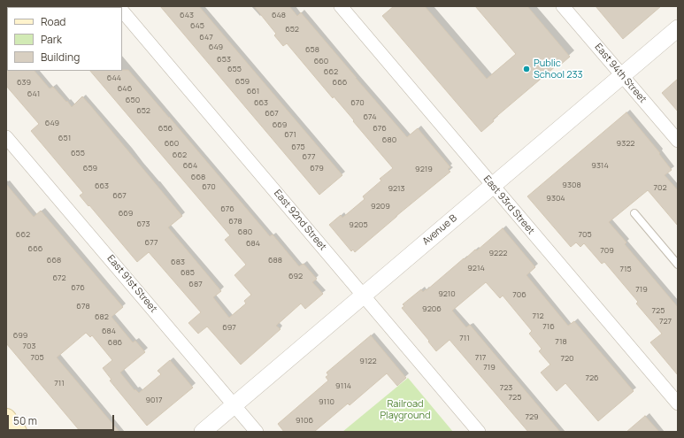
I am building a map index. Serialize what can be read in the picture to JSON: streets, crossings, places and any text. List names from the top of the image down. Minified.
{"streets":{"street":["East 94th Street","East 93rd Street","East 92nd Street","Avenue B","East 91st Street"]},"crossings":[["East 94th Street","Avenue B"],["East 93rd Street","Avenue B"],["East 92nd Street","Avenue B"],["Avenue B","East 91st Street"]],"parks":["Railroad Playground"],"places":["Public School 233"],"house_numbers":["643","648","645","652","647","649","658","653","660","655","662","644","659","639","666","646","661","641","650","663","670","652","667","674","649","669","656","676","671","651","680","660","9322","675","655","662","677","664","9314","659","679","9219","668","9308","663","670","702","9213","667","9304","9209","676","669","678","673","9205","680","662","705","677","684","666","709","9222","668","688","683","9214","715","685","692","672","687","676","719","9210","706","678","9206","725","712","682","727","716","697","684","699","711","718","686","703","705","717","720","9122","719","726","711","9114","723","725","9017","9110","729","9106"],"legend":["Road","Park","Building"],"scale_bar":"50 m"}
